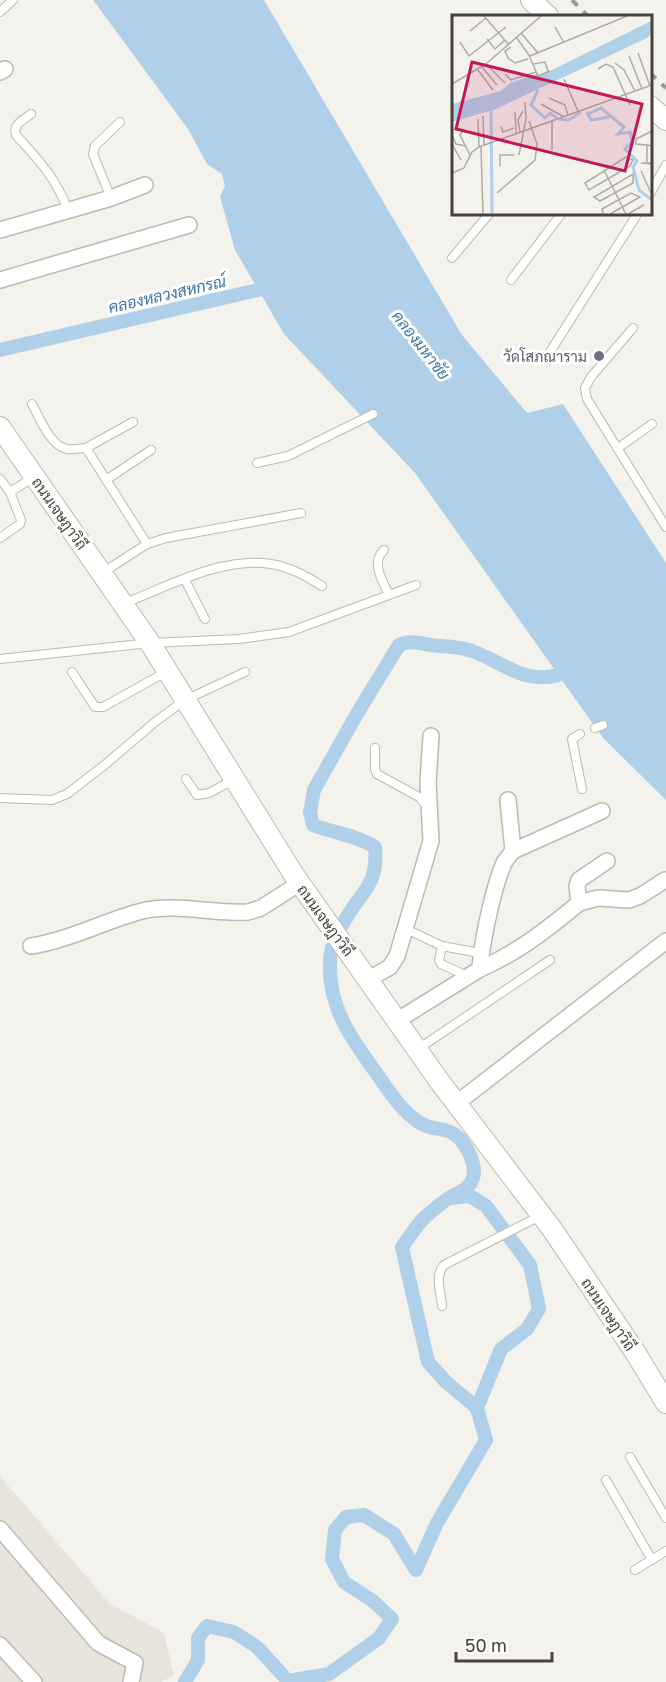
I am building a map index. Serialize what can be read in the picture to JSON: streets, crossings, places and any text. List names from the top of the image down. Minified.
{"streets":{"street":["ถนนเจษฎาวิถี"]},"water":["คลองหลวงสหกรณ์","คลองมหาชัย"],"places":["วัดโสภณาราม"],"scale_bar":"50 m"}
